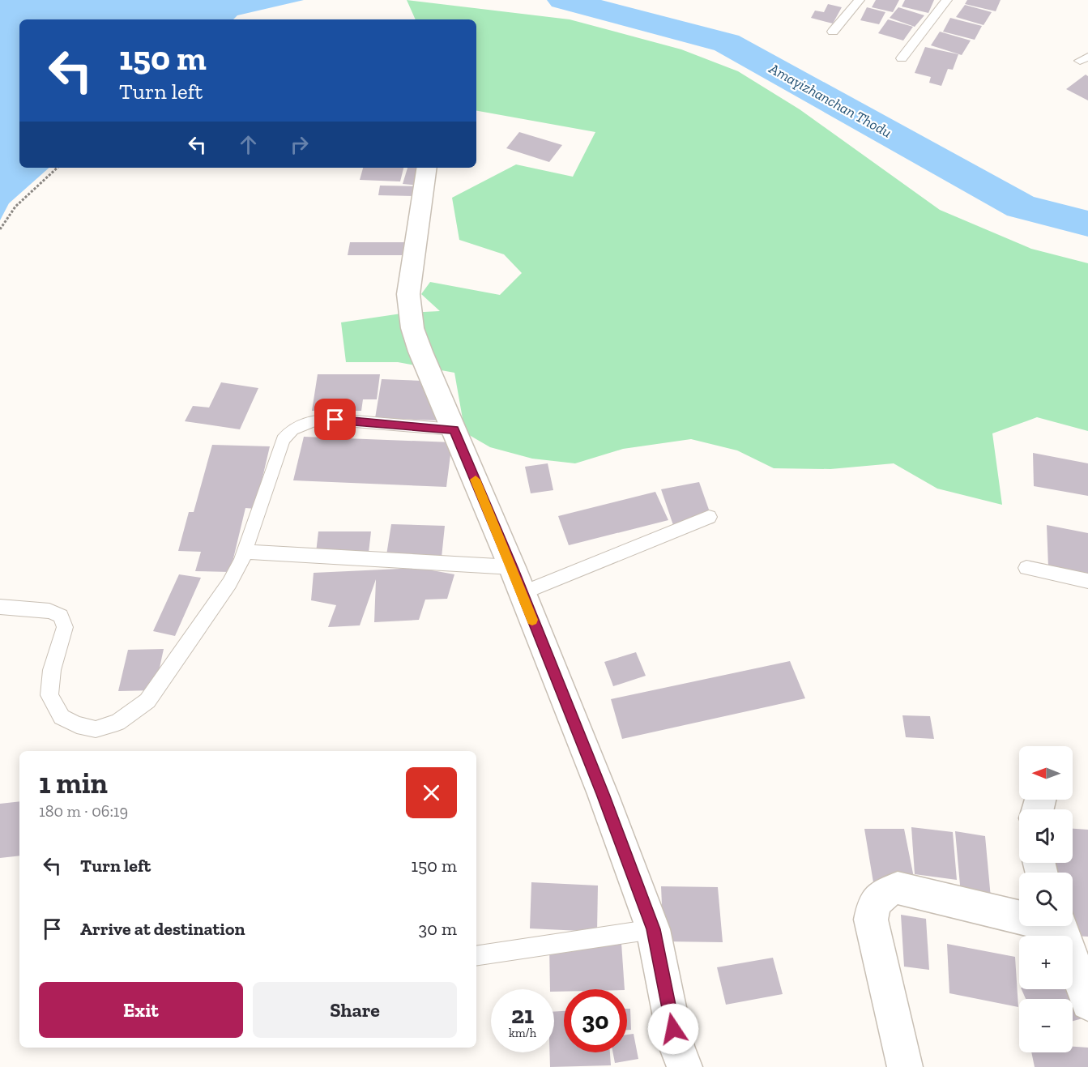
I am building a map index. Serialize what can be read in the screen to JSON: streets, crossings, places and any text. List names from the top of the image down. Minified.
{"water":["Amayizhanchan Thodu"],"north":"left","page":{"turn":["150 m","Turn left"],"map_buttons":["+","−"],"heading":["1 min","180 m · 06:19"],"list":[{"name":"Turn left","value":"150 m"},{"name":"Arrive at destination","value":"30 m"}],"buttons":["Exit","Share"],"speed":"21 km/h","limit":"30"}}
